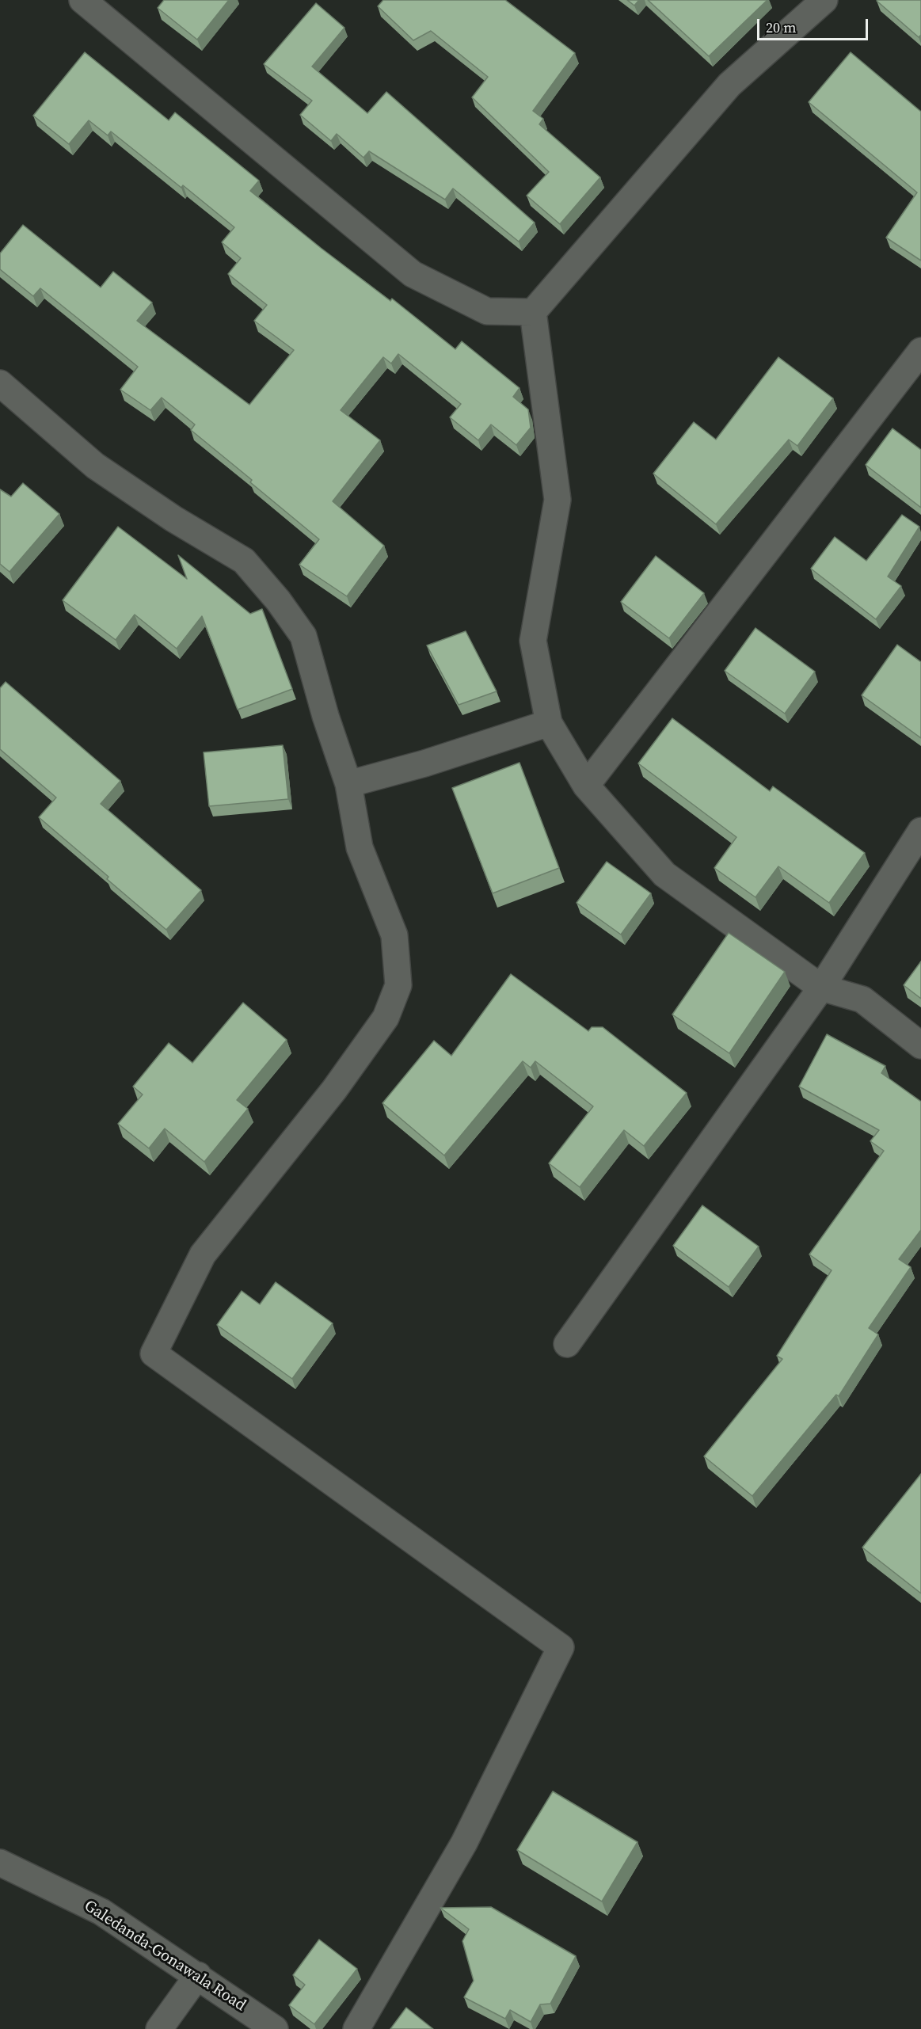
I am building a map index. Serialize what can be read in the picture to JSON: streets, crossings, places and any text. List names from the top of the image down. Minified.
{"streets":{"street":["Galedanda-Gonawala Road"]},"scale_bar":"20 m"}
